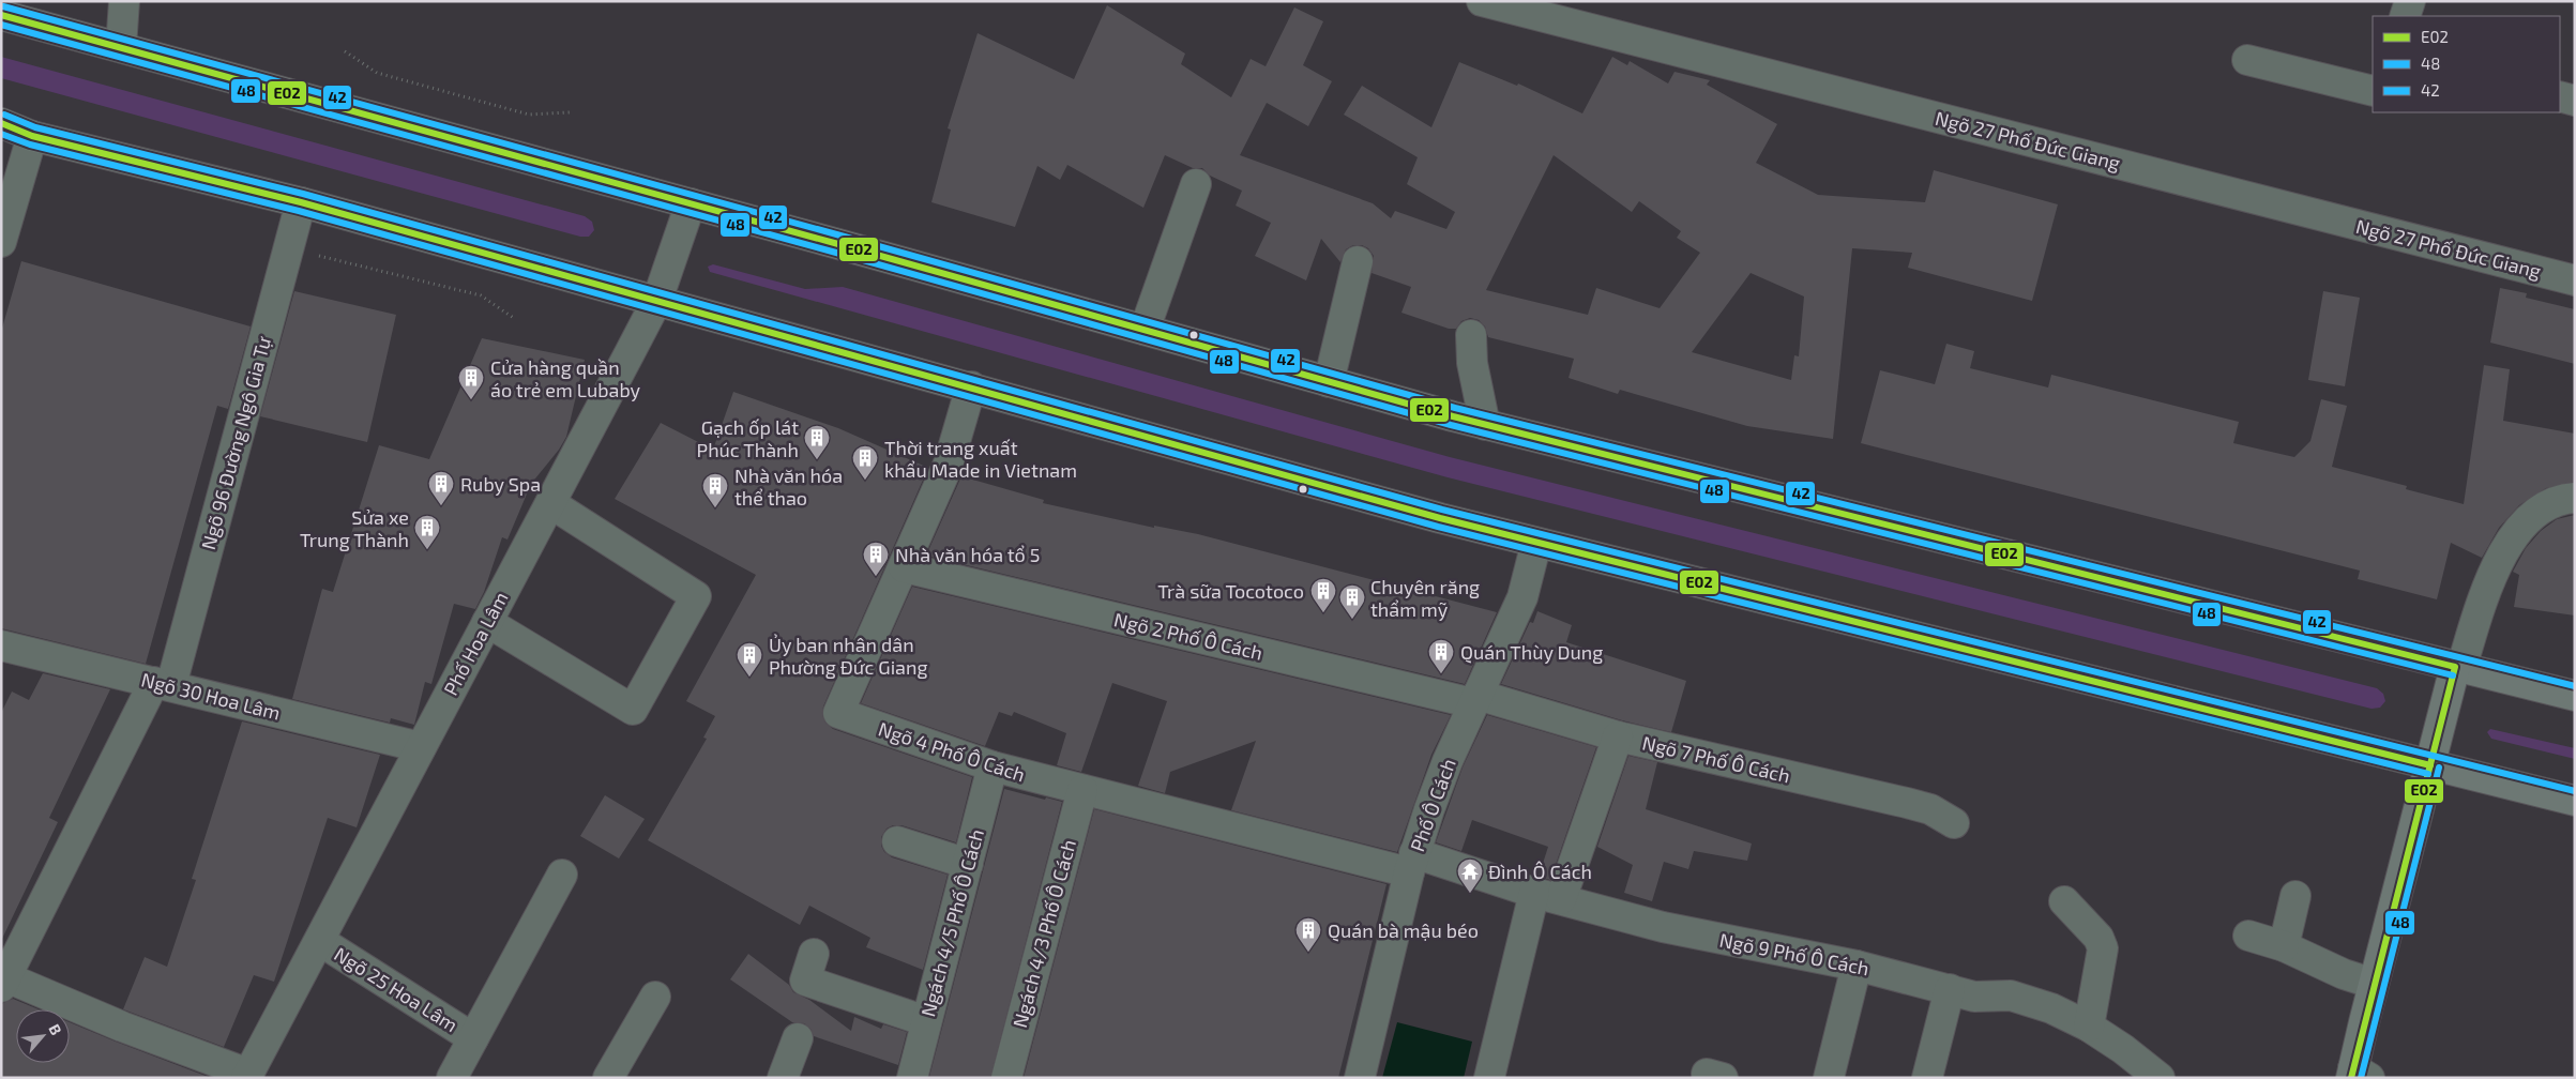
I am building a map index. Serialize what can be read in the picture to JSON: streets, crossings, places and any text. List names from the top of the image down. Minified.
{"streets":{"street":["Ngõ 27 Phố Đức Giang","Ngõ 96 Đường Ngô Gia Tự","Ngõ 2 Phố Ô Cách","Phố Hoa Lâm","Ngõ 30 Hoa Lâm","Ngõ 4 Phố Ô Cách","Ngõ 7 Phố Ô Cách","Phố Ô Cách","Ngách 4/5 Phố Ô Cách","Ngách 4/3 Phố Ô Cách","Ngõ 9 Phố Ô Cách","Ngõ 25 Hoa Lâm"]},"crossings":[["Ngõ 96 Đường Ngô Gia Tự","Ngõ 30 Hoa Lâm"],["Ngõ 2 Phố Ô Cách","Ngõ 4 Phố Ô Cách"],["Ngõ 2 Phố Ô Cách","Ngõ 7 Phố Ô Cách"],["Ngõ 2 Phố Ô Cách","Phố Ô Cách"],["Phố Hoa Lâm","Ngõ 30 Hoa Lâm"],["Phố Hoa Lâm","Ngõ 25 Hoa Lâm"],["Ngõ 4 Phố Ô Cách","Phố Ô Cách"],["Ngõ 4 Phố Ô Cách","Ngách 4/5 Phố Ô Cách"],["Ngõ 4 Phố Ô Cách","Ngách 4/3 Phố Ô Cách"],["Ngõ 4 Phố Ô Cách","Ngõ 9 Phố Ô Cách"],["Ngõ 7 Phố Ô Cách","Phố Ô Cách"],["Phố Ô Cách","Ngõ 9 Phố Ô Cách"]],"places":{"building":["Cửa hàng quần áo trẻ em Lubaby","Gạch ốp lát Phúc Thành","Thời trang xuất khẩu Made in Vietnam","Ruby Spa","Nhà văn hóa thể thao","Sửa xe Trung Thành","Nhà văn hóa tổ 5","Trà sữa Tocotoco","Chuyên răng thẩm mỹ","Quán Thùy Dung","Ủy ban nhân dân Phường Đức Giang","Quán bà mậu béo"],"temple":["Đình Ô Cách"]},"lines":["transit line 42","transit line E02","transit line 48"],"legend":["E02","48","42"],"north":"top right"}
